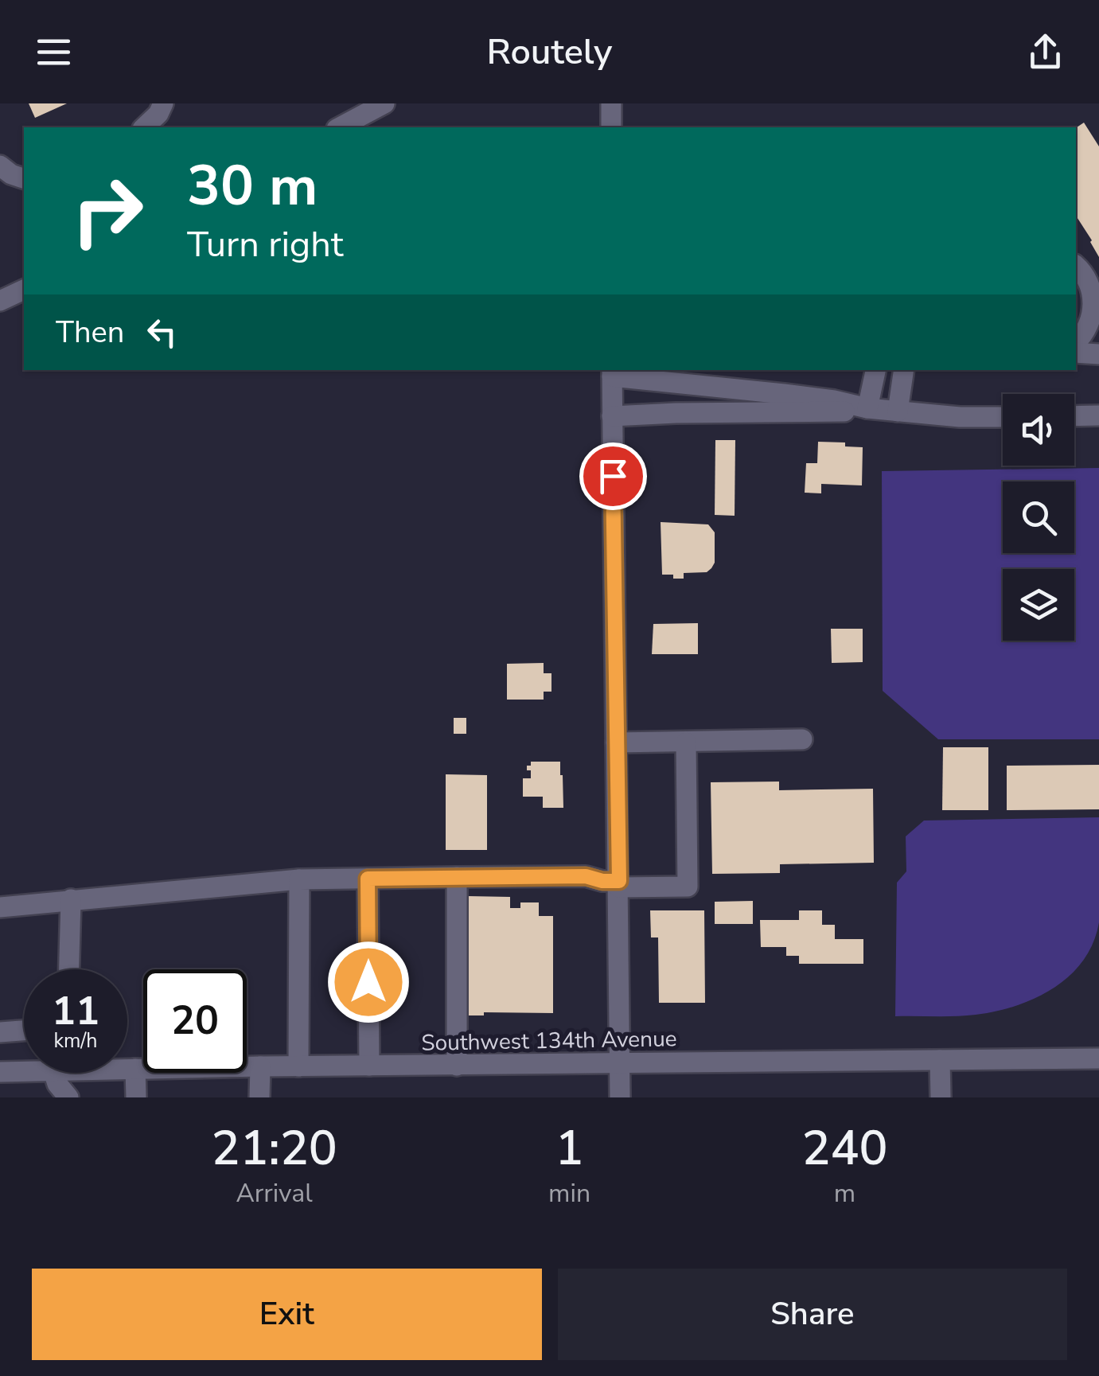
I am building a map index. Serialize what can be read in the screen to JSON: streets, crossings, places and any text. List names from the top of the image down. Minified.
{"streets":{"street":["Southwest 134th Avenue"]},"page":{"header":"Routely","turn":["30 m","Turn right"],"then":"Then","speed":"11 km/h","limit":"20","eta":["21:20","Arrival","1","min","240","m"],"buttons":["Exit","Share"]}}
